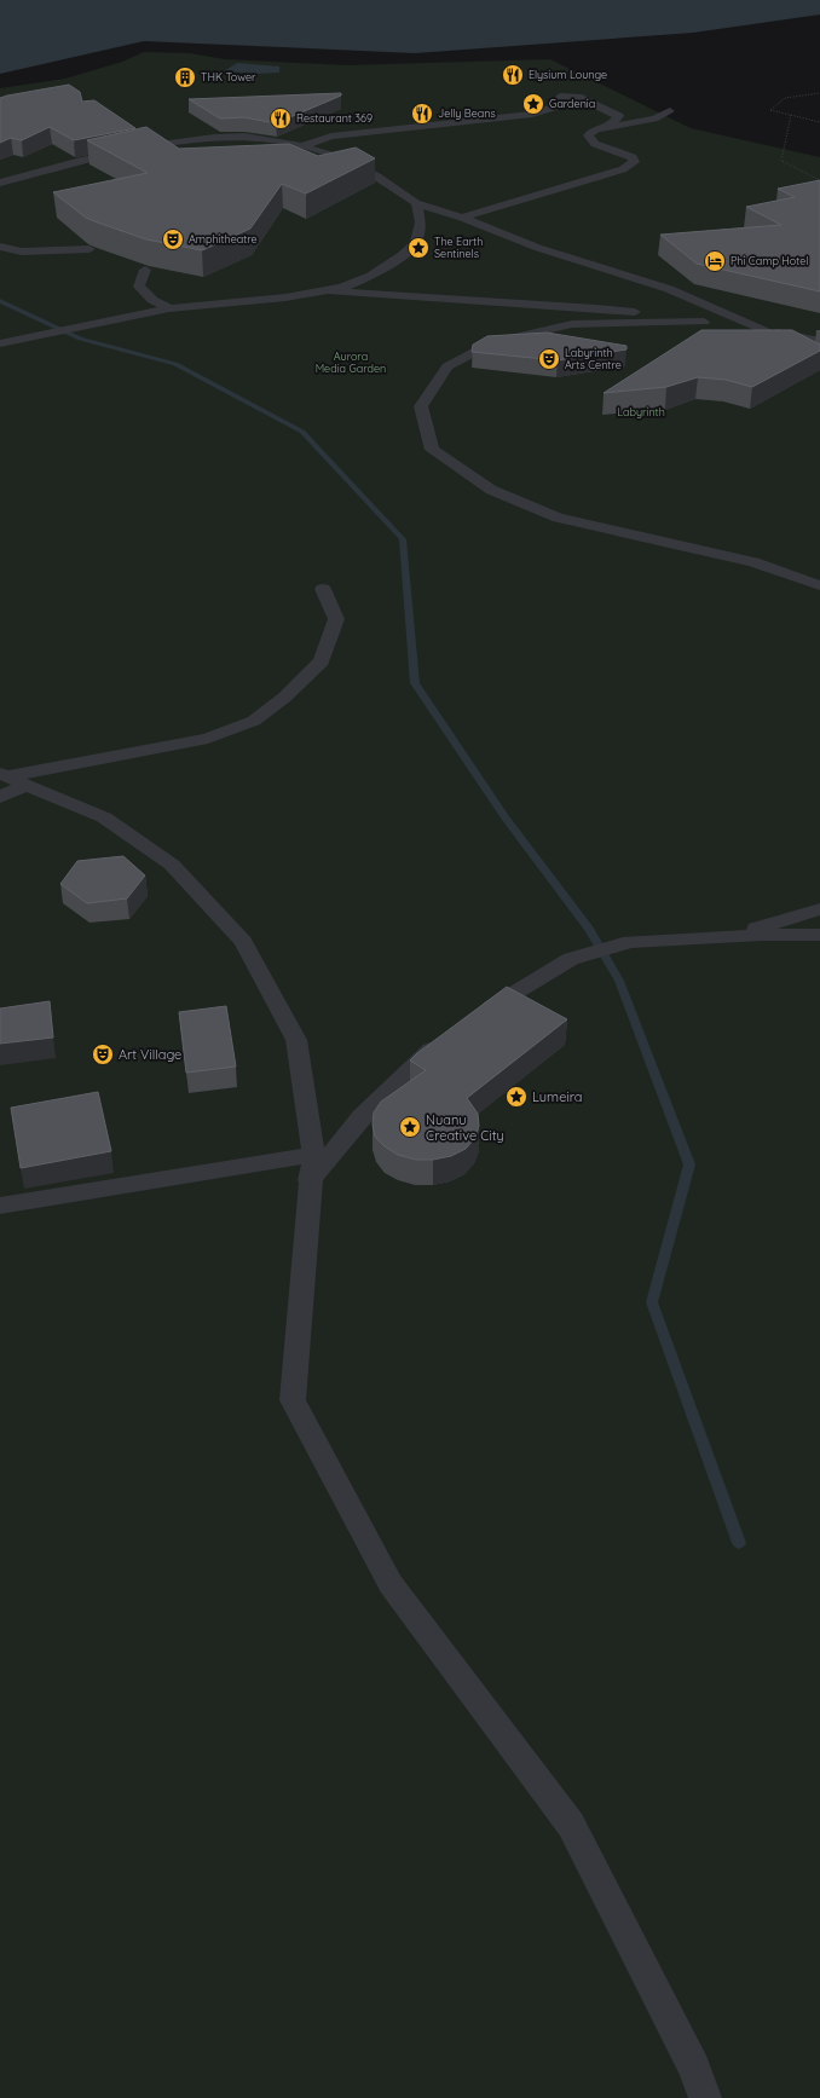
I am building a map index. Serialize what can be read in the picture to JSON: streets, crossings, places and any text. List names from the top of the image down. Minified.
{"parks":["Aurora Media Garden","Labyrinth"],"places":{"restaurant":["Elysium Lounge","Jelly Beans","Restaurant 369"],"building":["THK Tower"],"place":["Gardenia","The Earth Sentinels","Lumeira","Nuanu Creative City"],"theatre":["Amphitheatre","Labyrinth Arts Centre","Art Village"],"hotel":["Phi Camp Hotel"]}}
